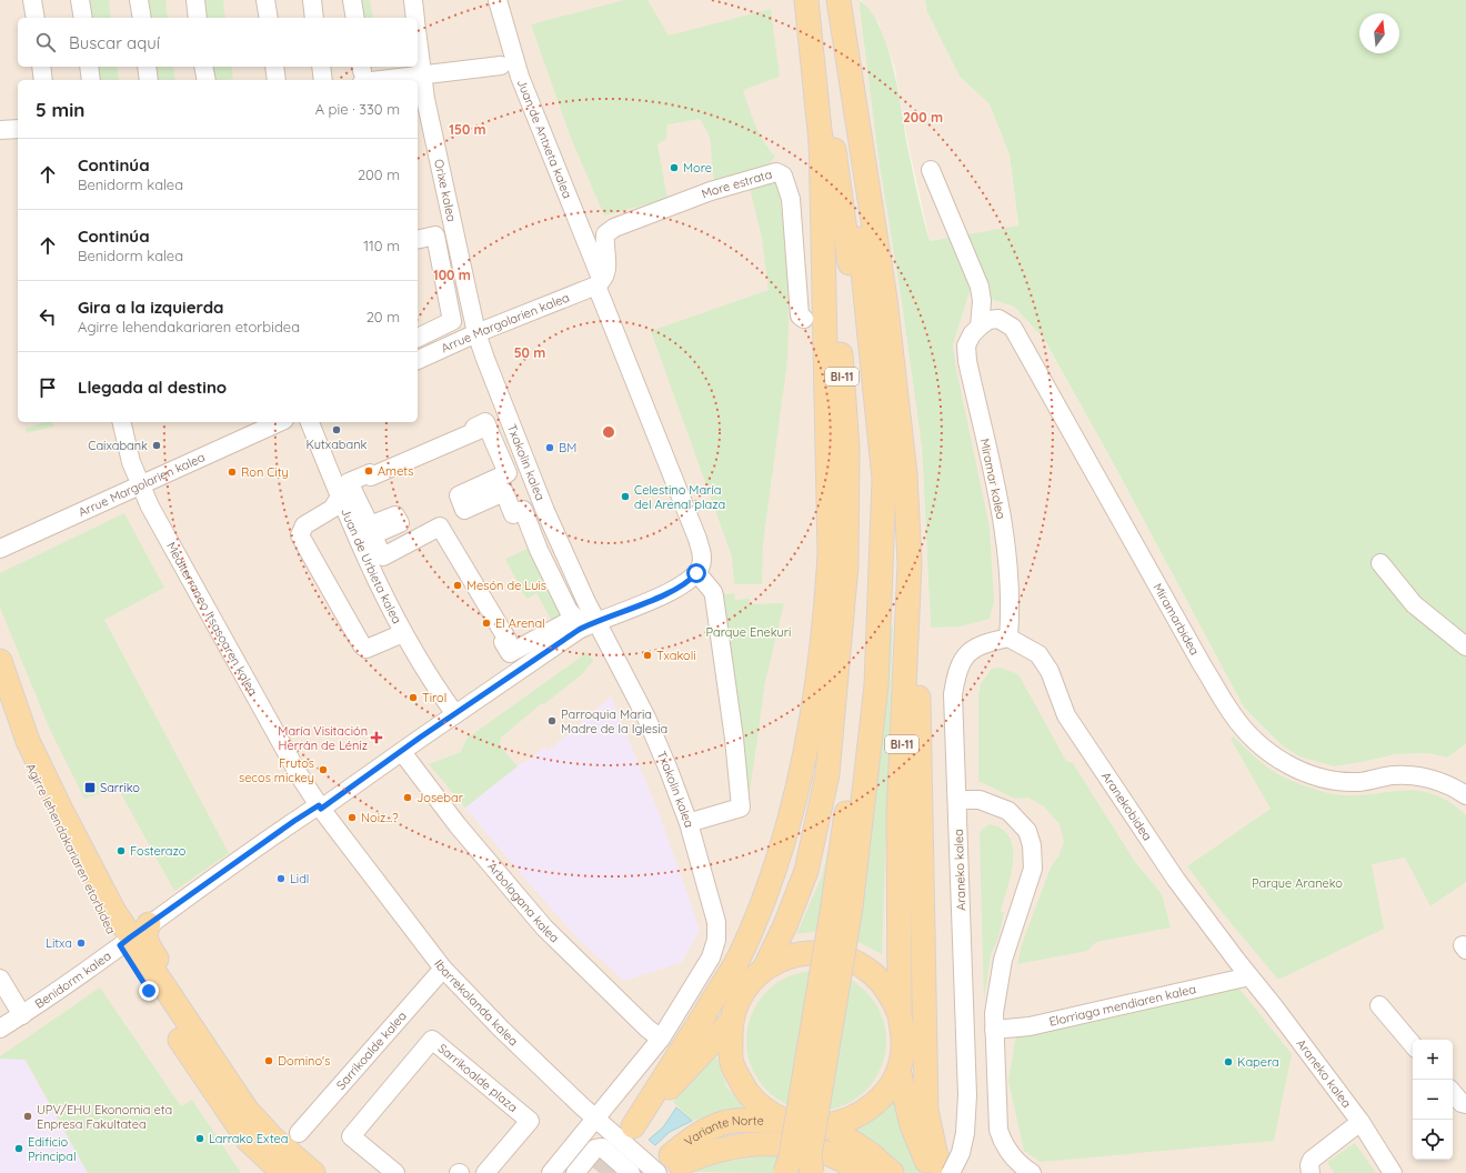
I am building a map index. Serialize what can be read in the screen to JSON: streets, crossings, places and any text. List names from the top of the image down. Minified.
{"streets":{"main road":["BI-11","Agirre lehendakariaren etorbidea","Variante Norte"],"street":["Juan de Antxeta kalea","More estrata","Orixe kalea","Arrue Margolarien kalea","Txakolin kalea","Miramar kalea","Juan de Urbieta kalea","Mediterraneo Itsasoaren kalea","Miramarbidea","Aranekobidea","Araneko kalea","Arbolagana kalea","Benidorm kalea","Ibarrekolanda kalea","Elorriaga mendiaren kalea","Sarrikoalde kalea","Sarrikoalde plaza"]},"crossings":[["Juan de Antxeta kalea","More estrata"],["Juan de Antxeta kalea","Arrue Margolarien kalea"],["Juan de Antxeta kalea","Benidorm kalea"],["More estrata","Arrue Margolarien kalea"],["Orixe kalea","Arrue Margolarien kalea"],["Orixe kalea","Txakolin kalea"],["Arrue Margolarien kalea","Txakolin kalea"],["Arrue Margolarien kalea","Mediterraneo Itsasoaren kalea"],["Txakolin kalea","Arbolagana kalea"],["Txakolin kalea","Benidorm kalea"],["Txakolin kalea","Ibarrekolanda kalea"],["Miramar kalea","Aranekobidea"],["Miramar kalea","Araneko kalea"],["Juan de Urbieta kalea","Benidorm kalea"],["Mediterraneo Itsasoaren kalea","Benidorm kalea"],["Mediterraneo Itsasoaren kalea","Ibarrekolanda kalea"],["Aranekobidea","Araneko kalea"],["Aranekobidea","Elorriaga mendiaren kalea"],["Agirre lehendakariaren etorbidea","Benidorm kalea"],["Araneko kalea","Elorriaga mendiaren kalea"],["Arbolagana kalea","Benidorm kalea"],["Benidorm kalea","Ibarrekolanda kalea"],["Ibarrekolanda kalea","Sarrikoalde kalea"],["Ibarrekolanda kalea","Variante Norte"]],"parks":["Parque Enekuri","Parque Araneko"],"places":{"other":["More","Kutxabank","Caixabank","BM","Amets","Ron City","Celestino María del Arenal plaza","Mesón de Luis","El Arenal","Txakoli","Tirol","Parroquia Maria Madre de la Iglesia","Frutos secos mickey","Josebar","Noiz...?","Fosterazo","Lidl","Litxa","Domino's","Kapera","UPV/EHU Ekonomia eta Enpresa Fakultatea","Larrako Extea","Edificio Principal"],"health":["María Visitación Herrán de Léniz"],"transit":["Sarriko"]},"north":"top","page":{"search":"Buscar aquí","heading":["5 min","A pie · 330 m"],"list":[["Continúa","Benidorm kalea","200 m"],["Continúa","Benidorm kalea","110 m"],["Gira a la izquierda","Agirre lehendakariaren etorbidea","20 m"],"Llegada al destino"],"map_buttons":["+","−"]},"rings":["200 m","150 m","100 m","50 m"]}
